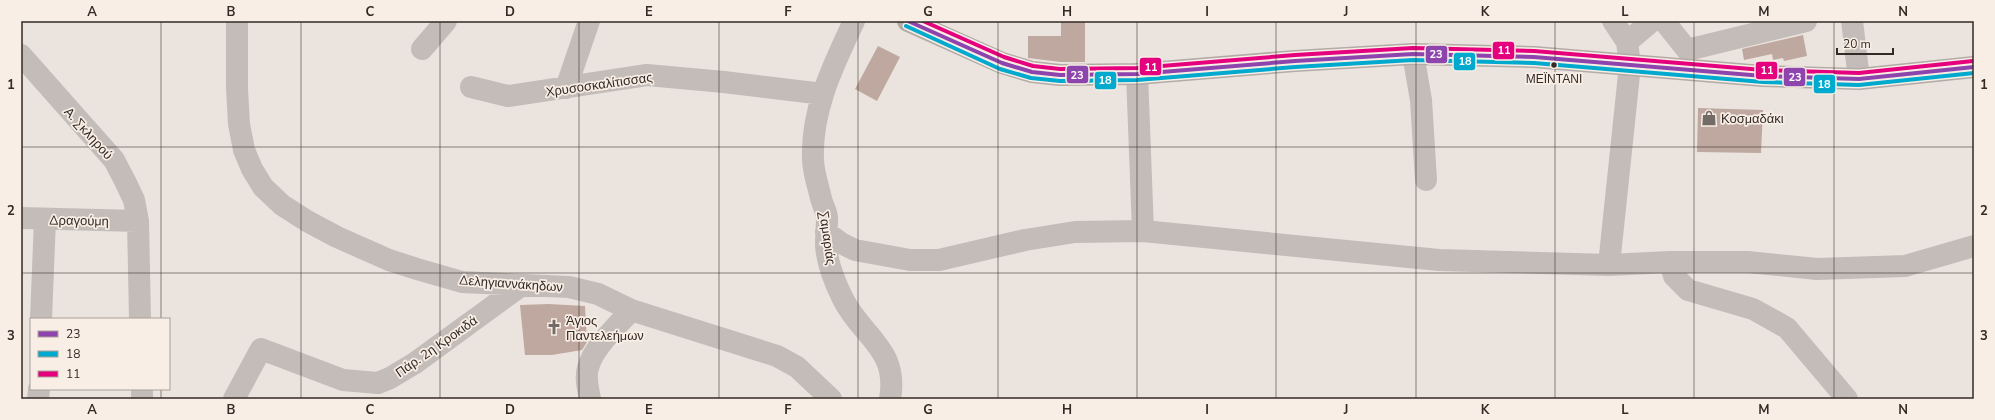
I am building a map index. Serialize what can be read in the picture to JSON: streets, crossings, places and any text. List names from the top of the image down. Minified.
{"streets":{"street":["Χρυσοσκαλίτισσας","Α. Σκληρού","Δραγούμη","Σαμαριάς","Δεληγιαννάκηδων","Πάρ. 2η Κροκιδά"]},"crossings":[["Χρυσοσκαλίτισσας","Σαμαριάς"],["Α. Σκληρού","Δραγούμη"],["Δεληγιαννάκηδων","Πάρ. 2η Κροκιδά"]],"places":{"other":["ΜΕΪΝΤΑΝΙ"],"shop":["Κοσμαδάκι"],"church":["Άγιος Παντελεήμων"]},"lines":["transit line 23","transit line 11","transit line 18"],"legend":["23","18","11"],"scale_bar":"20 m","grid":{"columns":["A","B","C","D","E","F","G","H","I","J","K","L","M","N"],"rows":["1","2","3"]}}
